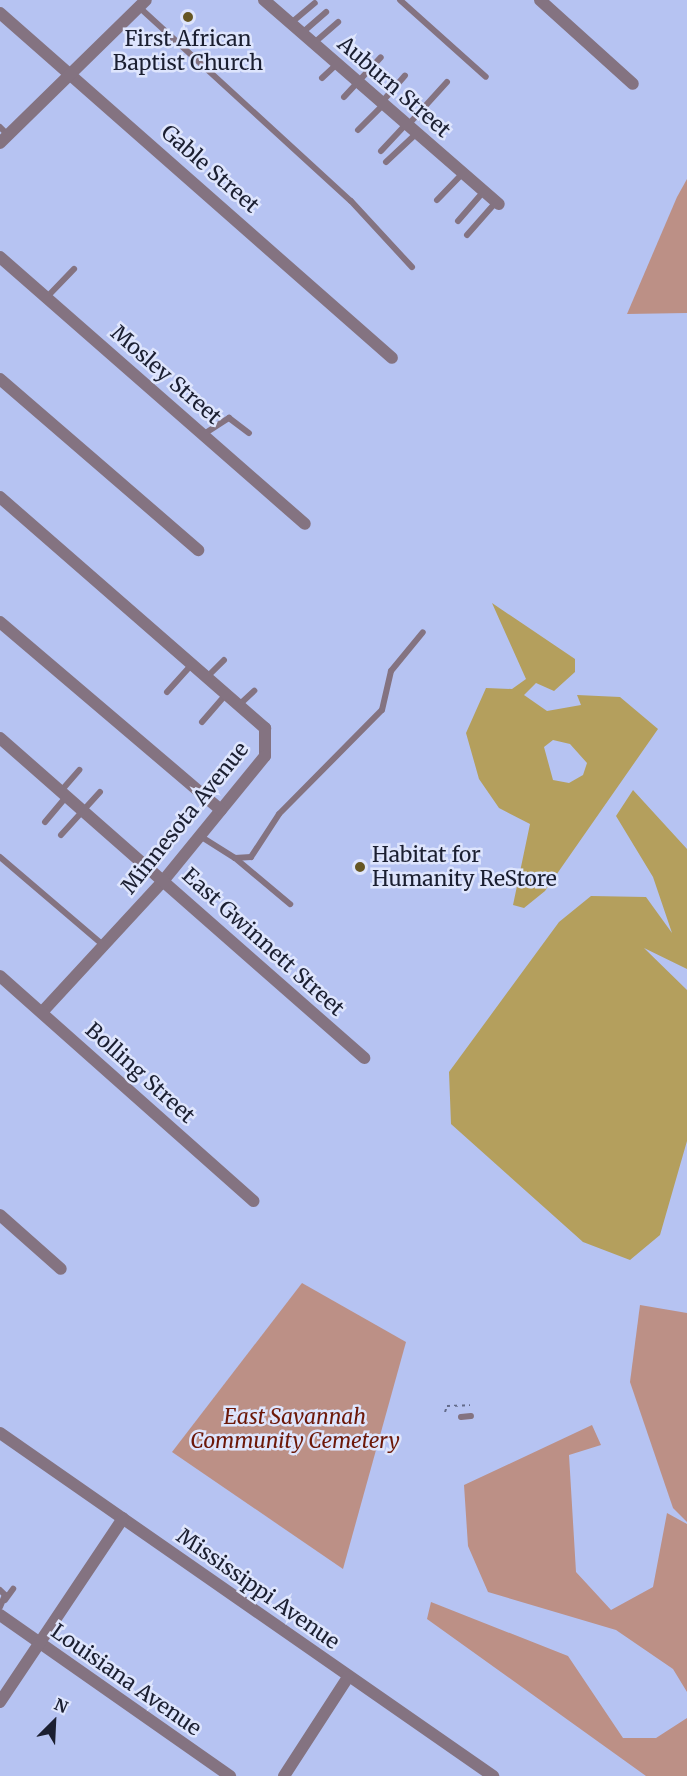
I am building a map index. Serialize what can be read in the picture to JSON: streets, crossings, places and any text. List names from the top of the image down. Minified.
{"streets":{"street":["Auburn Street","Gable Street","Mosley Street","Minnesota Avenue","East Gwinnett Street","Bolling Street","Mississippi Avenue","Louisiana Avenue"]},"crossings":[["Minnesota Avenue","East Gwinnett Street"],["Minnesota Avenue","Bolling Street"]],"parks":["East Savannah Community Cemetery"],"places":["First African Baptist Church","Habitat for Humanity ReStore"],"north":"top right"}
